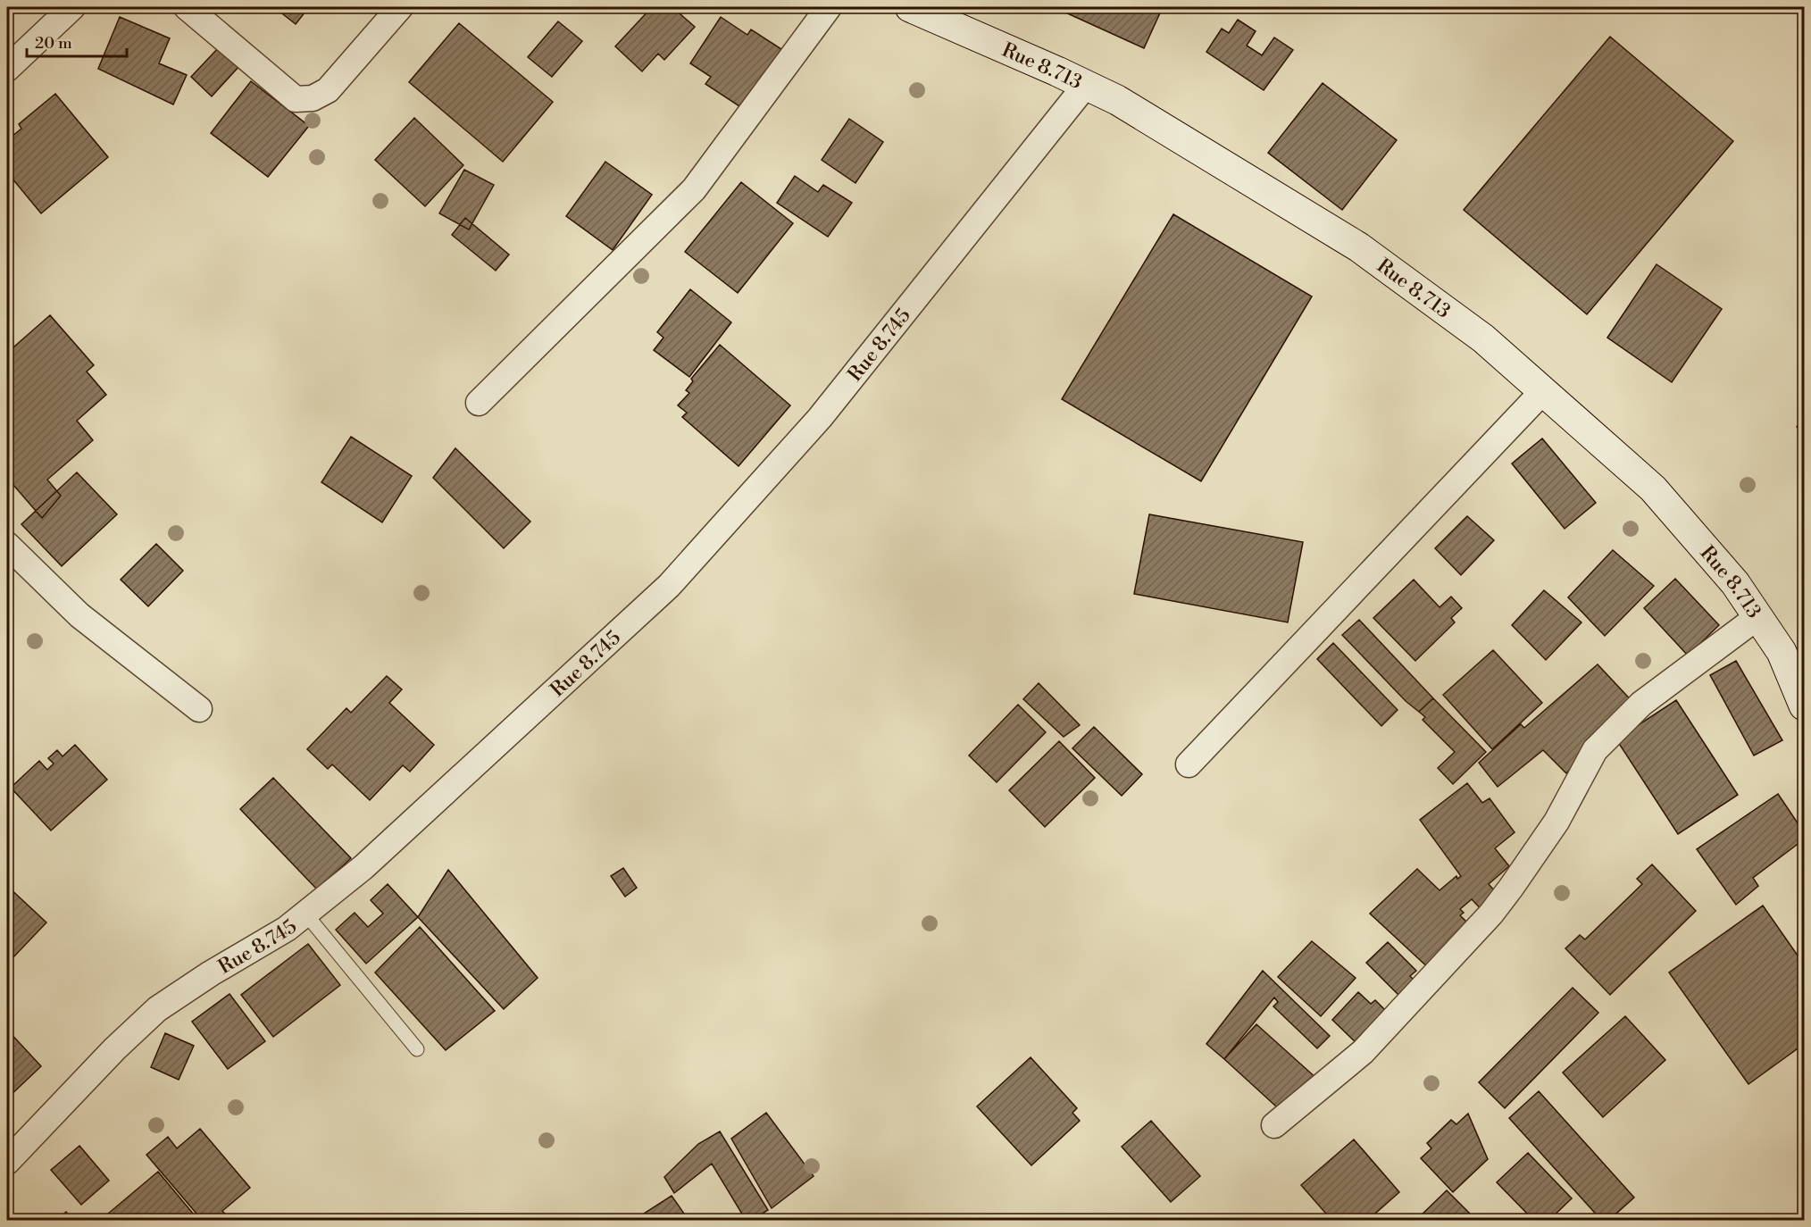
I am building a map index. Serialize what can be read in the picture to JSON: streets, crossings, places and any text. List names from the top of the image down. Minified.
{"streets":{"main road":["Rue 8.713"],"street":["Rue 8.745"]},"crossings":[["Rue 8.713","Rue 8.745"]],"scale_bar":"20 m"}
